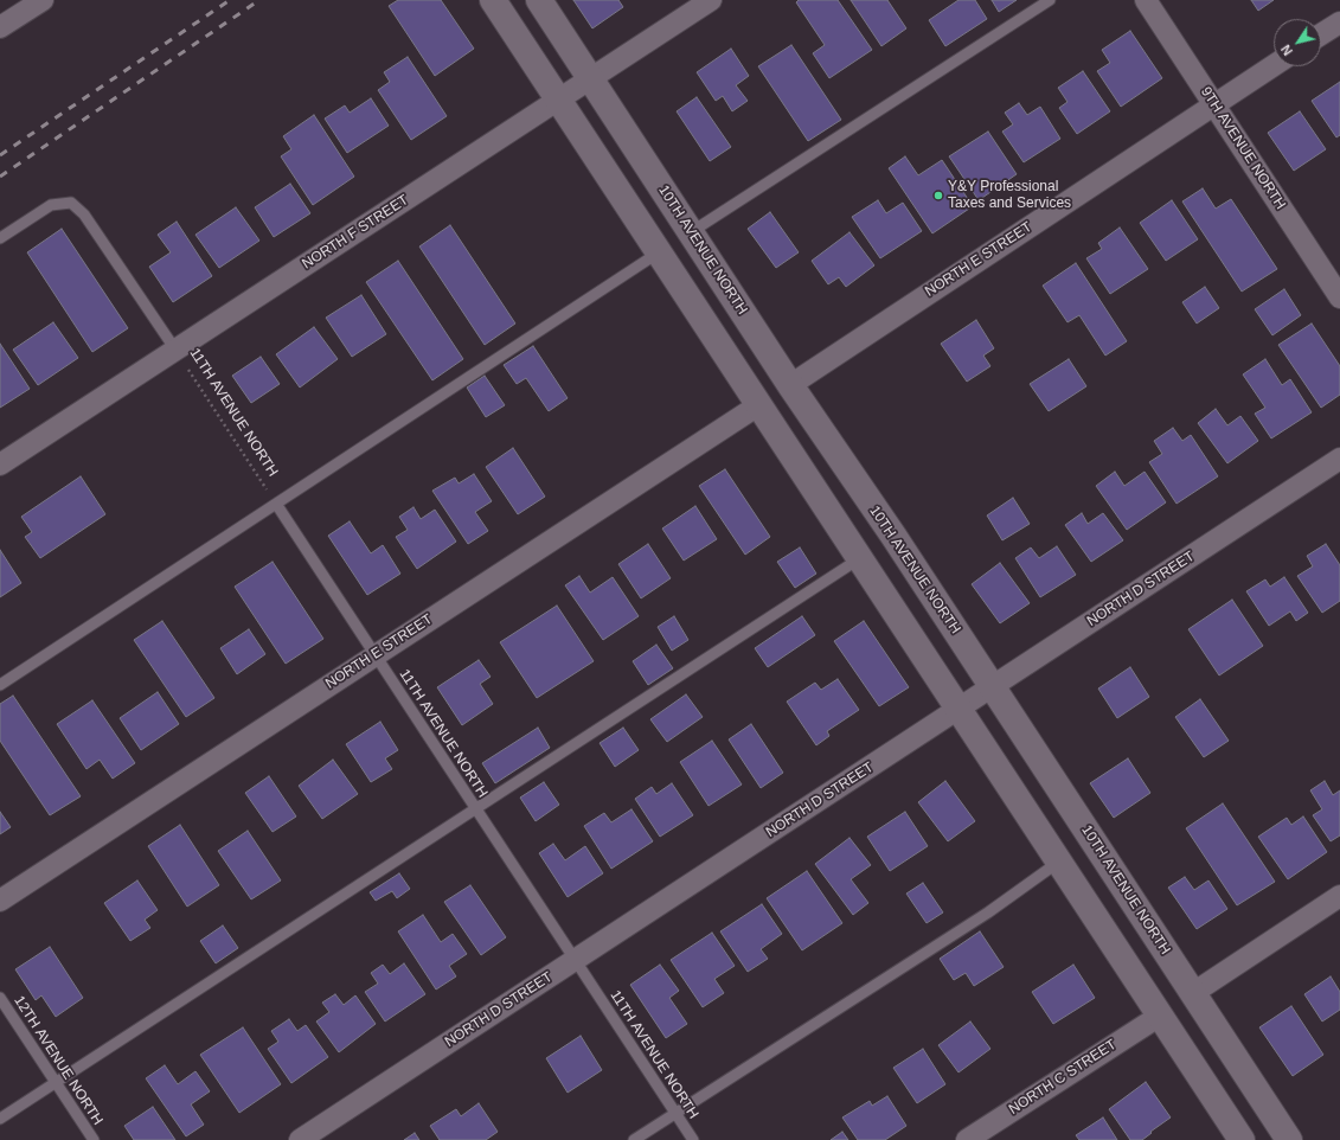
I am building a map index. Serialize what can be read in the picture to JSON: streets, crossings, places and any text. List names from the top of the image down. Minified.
{"streets":{"main road":["10TH AVENUE NORTH"],"street":["9TH AVENUE NORTH","NORTH F STREET","NORTH E STREET","NORTH D STREET","NORTH C STREET"],"lane":["11TH AVENUE NORTH","12TH AVENUE NORTH"]},"crossings":[["9TH AVENUE NORTH","NORTH E STREET"],["NORTH F STREET","10TH AVENUE NORTH"],["NORTH F STREET","11TH AVENUE NORTH"],["10TH AVENUE NORTH","NORTH E STREET"],["10TH AVENUE NORTH","NORTH D STREET"],["NORTH E STREET","11TH AVENUE NORTH"],["11TH AVENUE NORTH","NORTH D STREET"]],"places":["Y&Y Professional Taxes and Services"],"north":"bottom left"}
